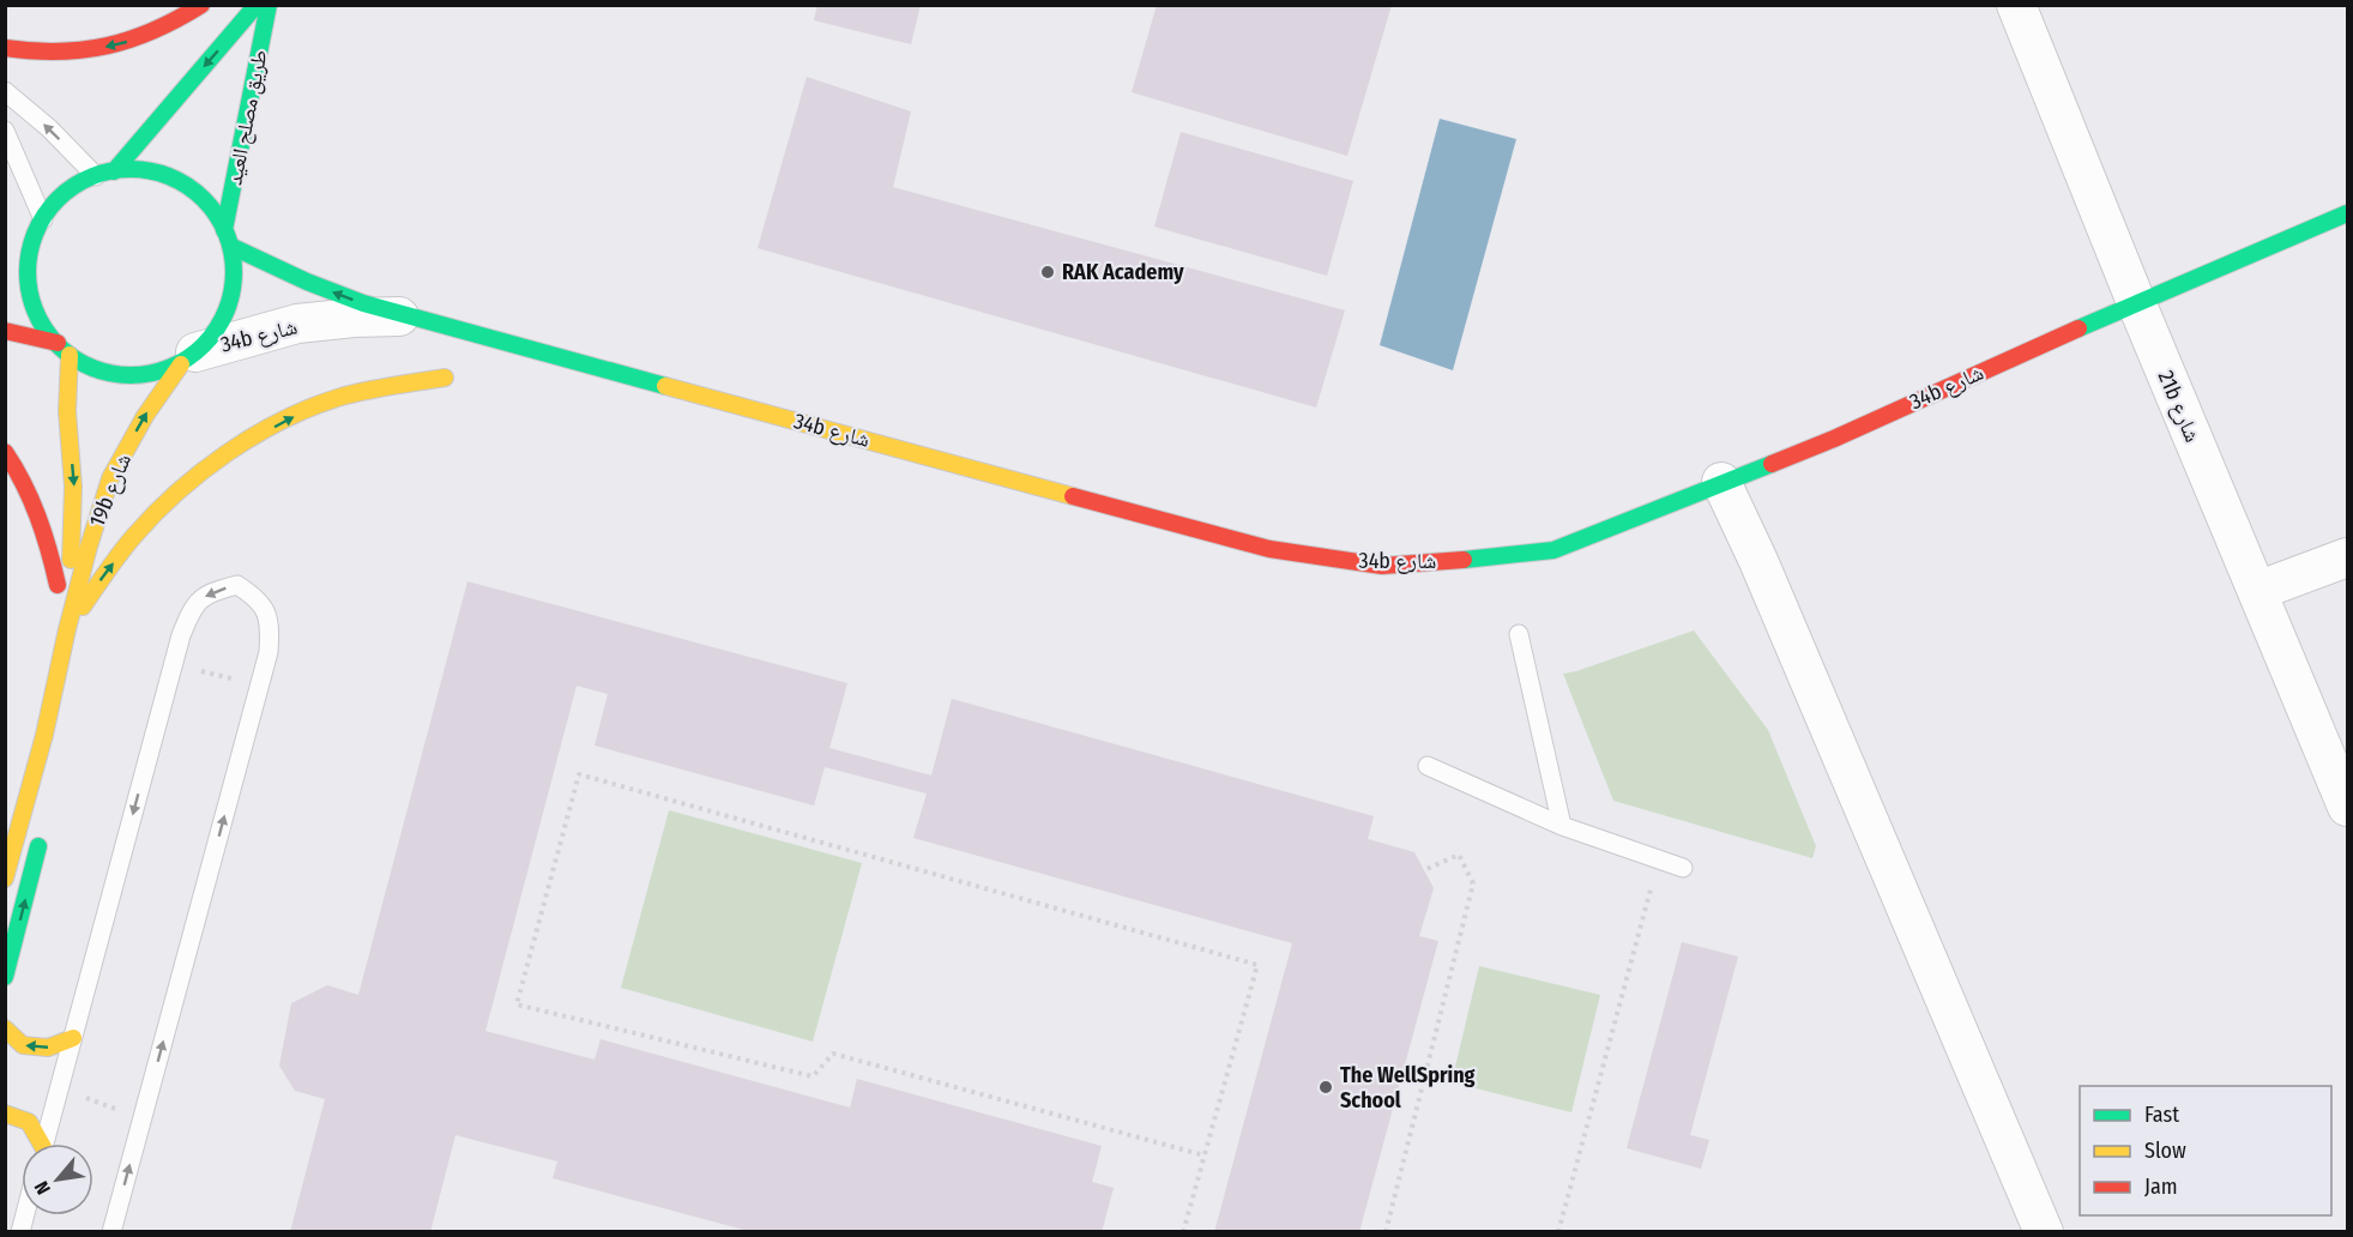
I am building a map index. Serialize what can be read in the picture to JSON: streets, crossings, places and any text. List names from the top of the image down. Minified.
{"streets":{"street":["طريق مصلح العيد","34b شارع","21b شارع","19b شارع"]},"crossings":[["طريق مصلح العيد","34b شارع"],["طريق مصلح العيد","19b شارع"],["34b شارع","21b شارع"],["34b شارع","19b شارع"]],"one_way":["طريق مصلح العيد"],"places":["RAK Academy","The WellSpring School"],"legend":["Fast","Slow","Jam"],"north":"bottom left"}
